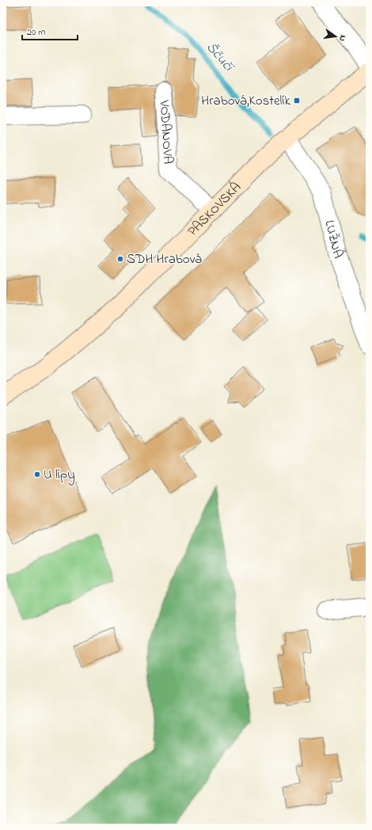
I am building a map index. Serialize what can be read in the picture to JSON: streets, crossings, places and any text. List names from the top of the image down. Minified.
{"streets":{"main road":["PASKOVSKÁ"],"street":["VODANOVA","LUŽNÁ"]},"crossings":[["VODANOVA","PASKOVSKÁ"],["PASKOVSKÁ","LUŽNÁ"]],"water":["Ščučí"],"places":{"transit":["Hrabová,Kostelík"],"other":["SDH Hrabová","U lípy"]},"scale_bar":"20 m","north":"right"}
